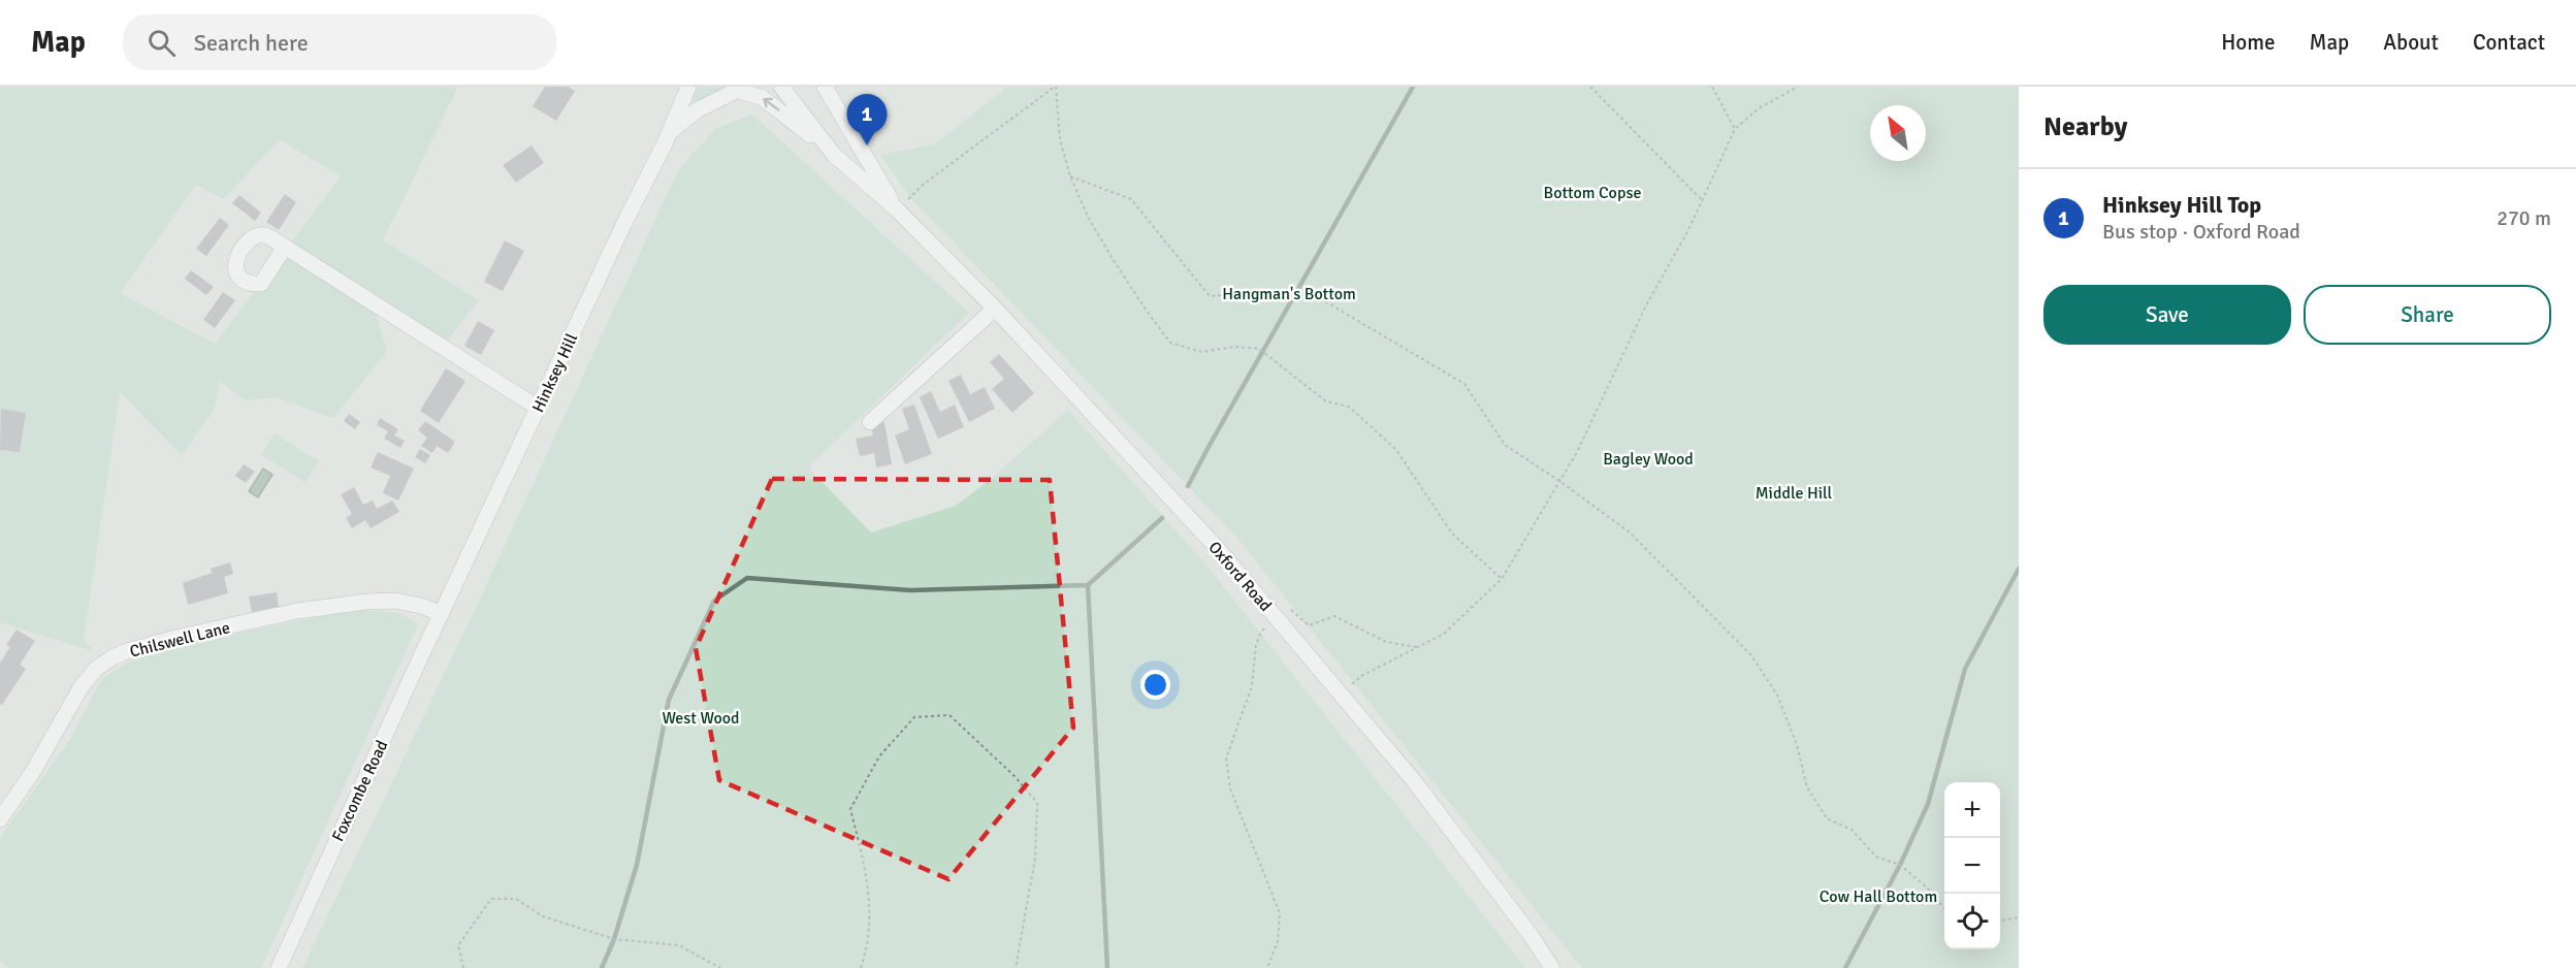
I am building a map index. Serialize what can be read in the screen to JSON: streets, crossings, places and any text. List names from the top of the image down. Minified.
{"streets":{"street":["Hinksey Hill","Oxford Road","Chilswell Lane","Foxcombe Road"]},"crossings":[["Hinksey Hill","Oxford Road"],["Hinksey Hill","Chilswell Lane"],["Hinksey Hill","Foxcombe Road"],["Chilswell Lane","Foxcombe Road"]],"parks":["Bottom Copse","Hangman's Bottom","Bagley Wood","Middle Hill","West Wood","Cow Hall Bottom"],"north":"top left","page":{"header":"Map","search":"Search here","nav":["Home","Map","About","Contact"],"heading":"Nearby","pins":"1","list":[{"mark":"1","name":"Hinksey Hill Top","note":"Bus stop · Oxford Road","value":"270 m"}],"buttons":["Save","Share"],"map_buttons":["+","−"]}}
